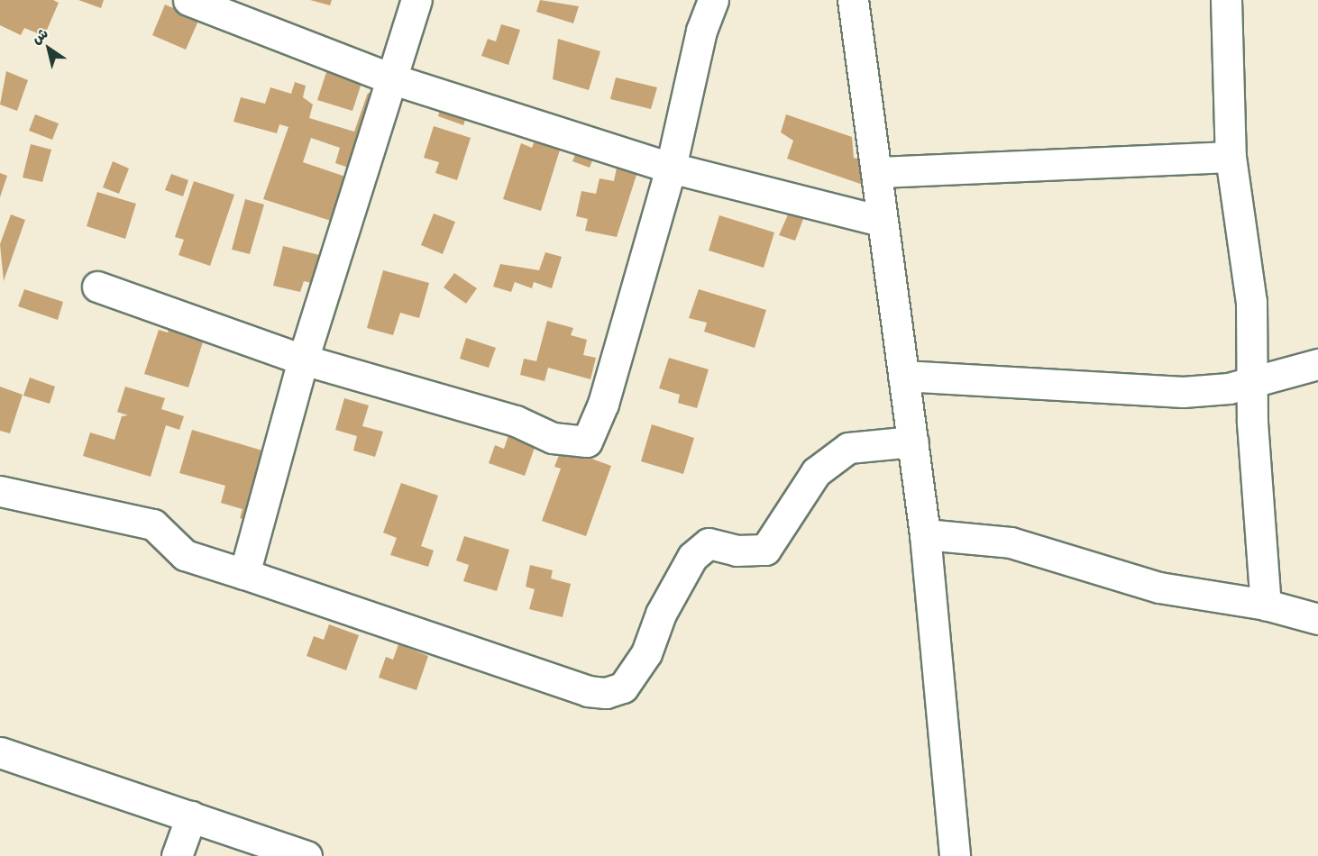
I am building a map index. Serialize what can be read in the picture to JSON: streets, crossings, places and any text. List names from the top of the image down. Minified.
{"north":"top left"}
